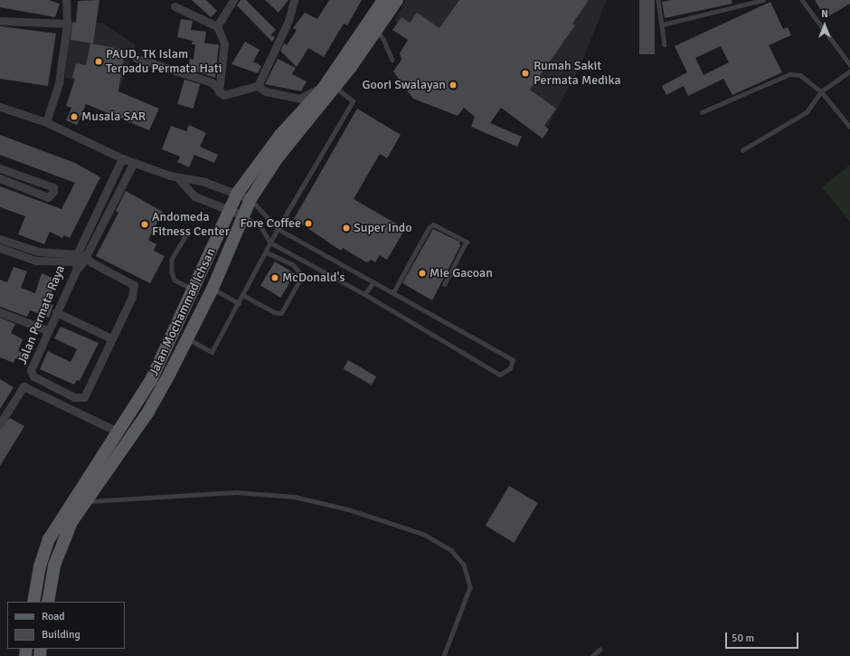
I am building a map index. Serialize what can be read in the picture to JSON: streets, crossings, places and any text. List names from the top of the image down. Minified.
{"streets":{"main road":["Jalan Mochammad Ichsan"],"street":["Jalan Permata Raya"]},"places":["PAUD, TK Islam Terpadu Permata Hati","Rumah Sakit Permata Medika","Goori Swalayan","Musala SAR","Fore Coffee","Andomeda Fitness Center","Super Indo","Mie Gacoan","McDonald's"],"legend":["Road","Building"],"scale_bar":"50 m","north":"top"}
